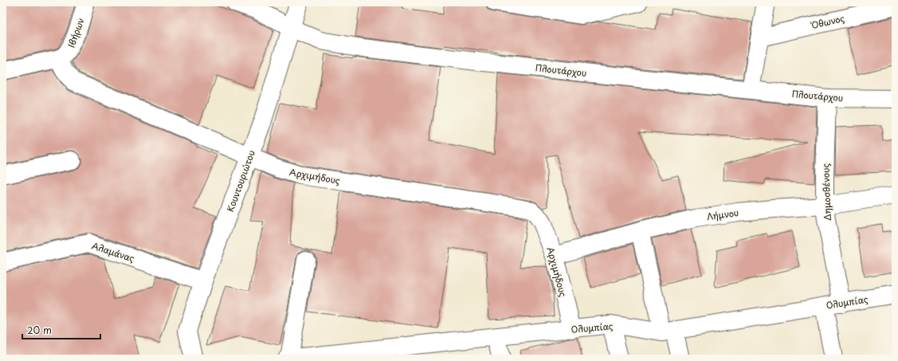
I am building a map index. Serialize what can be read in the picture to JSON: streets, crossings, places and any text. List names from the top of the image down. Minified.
{"streets":{"street":["Όθωνος","Ιβήρων","Πλουτάρχου","Αρχιμήδους","Κουντουριώτου","Δημοσθένους","Λήμνου","Αλαμάνας","Ολυμπίας"]},"crossings":[["Ιβήρων","Αρχιμήδους"],["Πλουτάρχου","Κουντουριώτου"],["Πλουτάρχου","Δημοσθένους"],["Αρχιμήδους","Κουντουριώτου"],["Αρχιμήδους","Λήμνου"],["Αρχιμήδους","Ολυμπίας"],["Κουντουριώτου","Αλαμάνας"],["Δημοσθένους","Λήμνου"],["Δημοσθένους","Ολυμπίας"]],"scale_bar":"20 m"}
